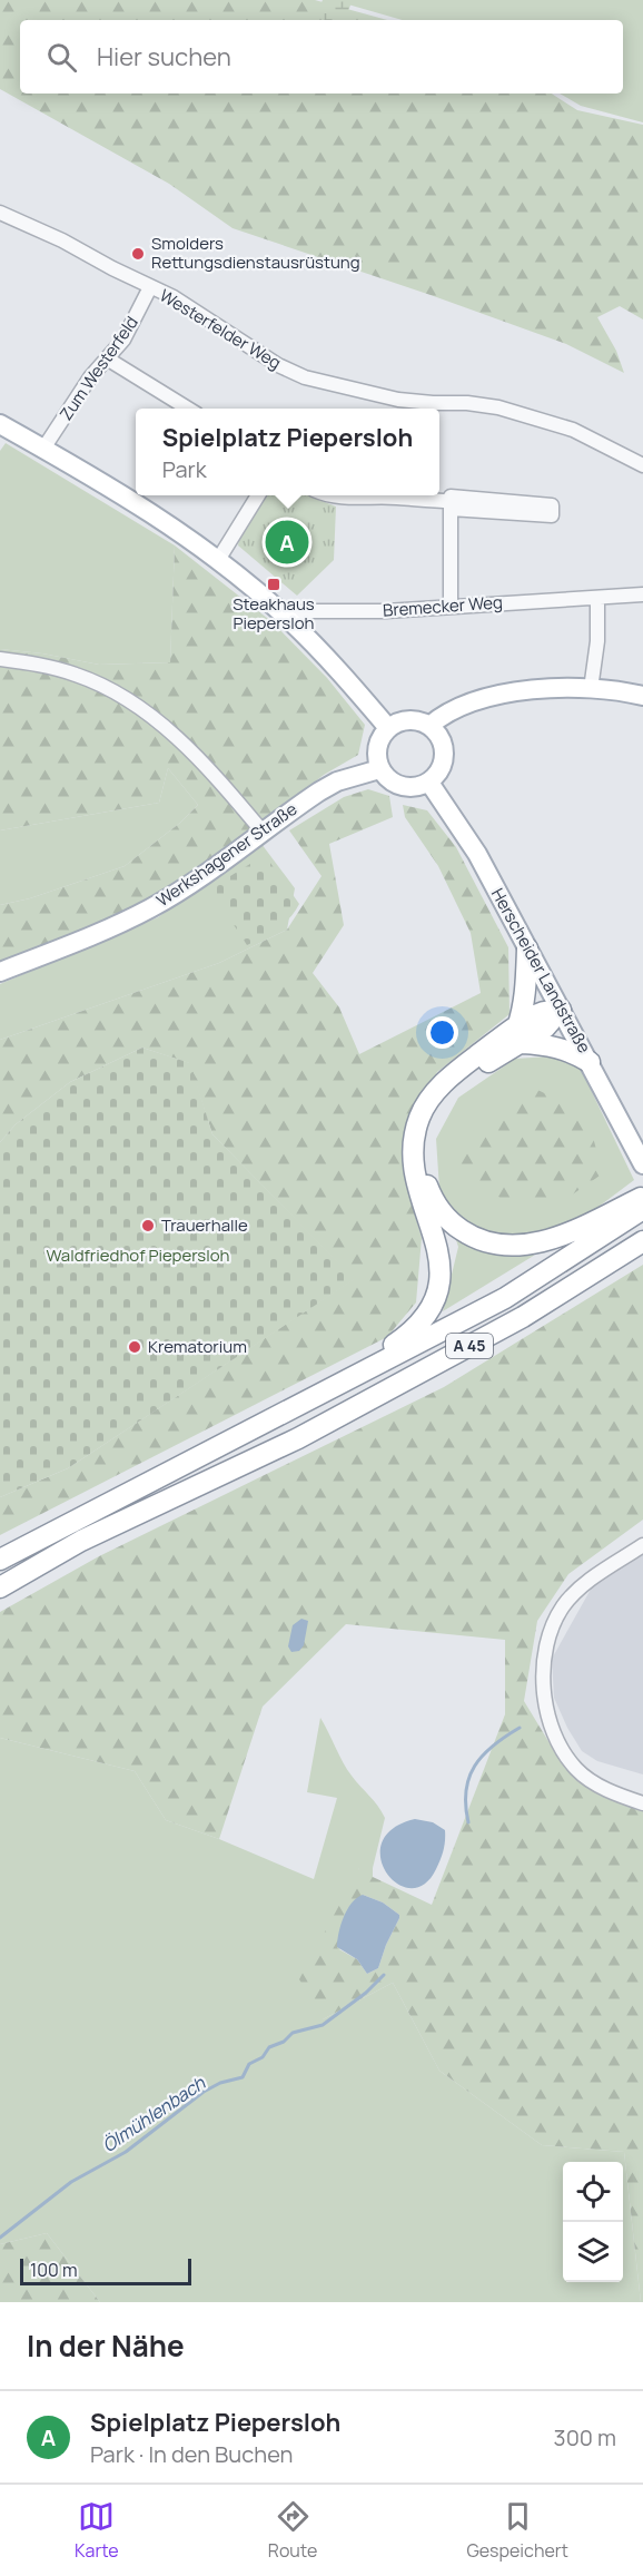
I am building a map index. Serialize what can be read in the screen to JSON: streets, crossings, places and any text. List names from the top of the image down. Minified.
{"streets":{"highway":["A 45"],"main road":["Werkshagener Straße","Herscheider Landstraße"],"street":["Westerfelder Weg","Zum Westerfeld","Bremecker Weg"]},"crossings":[["Westerfelder Weg","Zum Westerfeld"],["Werkshagener Straße","Herscheider Landstraße"]],"water":["Ölmühlenbach"],"parks":["Waldfriedhof Piepersloh"],"places":{"other":["Smolders Rettungsdienstausrüstung","Trauerhalle","Krematorium"],"transit":["Steakhaus Piepersloh"]},"scale_bar":"100 m","page":{"search":"Hier suchen","popup":["Spielplatz Piepersloh","Park"],"pins":"A","scale":"100 m","heading":"In der Nähe","list":[{"mark":"A","name":"Spielplatz Piepersloh","note":"Park · In den Buchen","value":"300 m"}],"nav":["Karte","Route","Gespeichert"]}}
